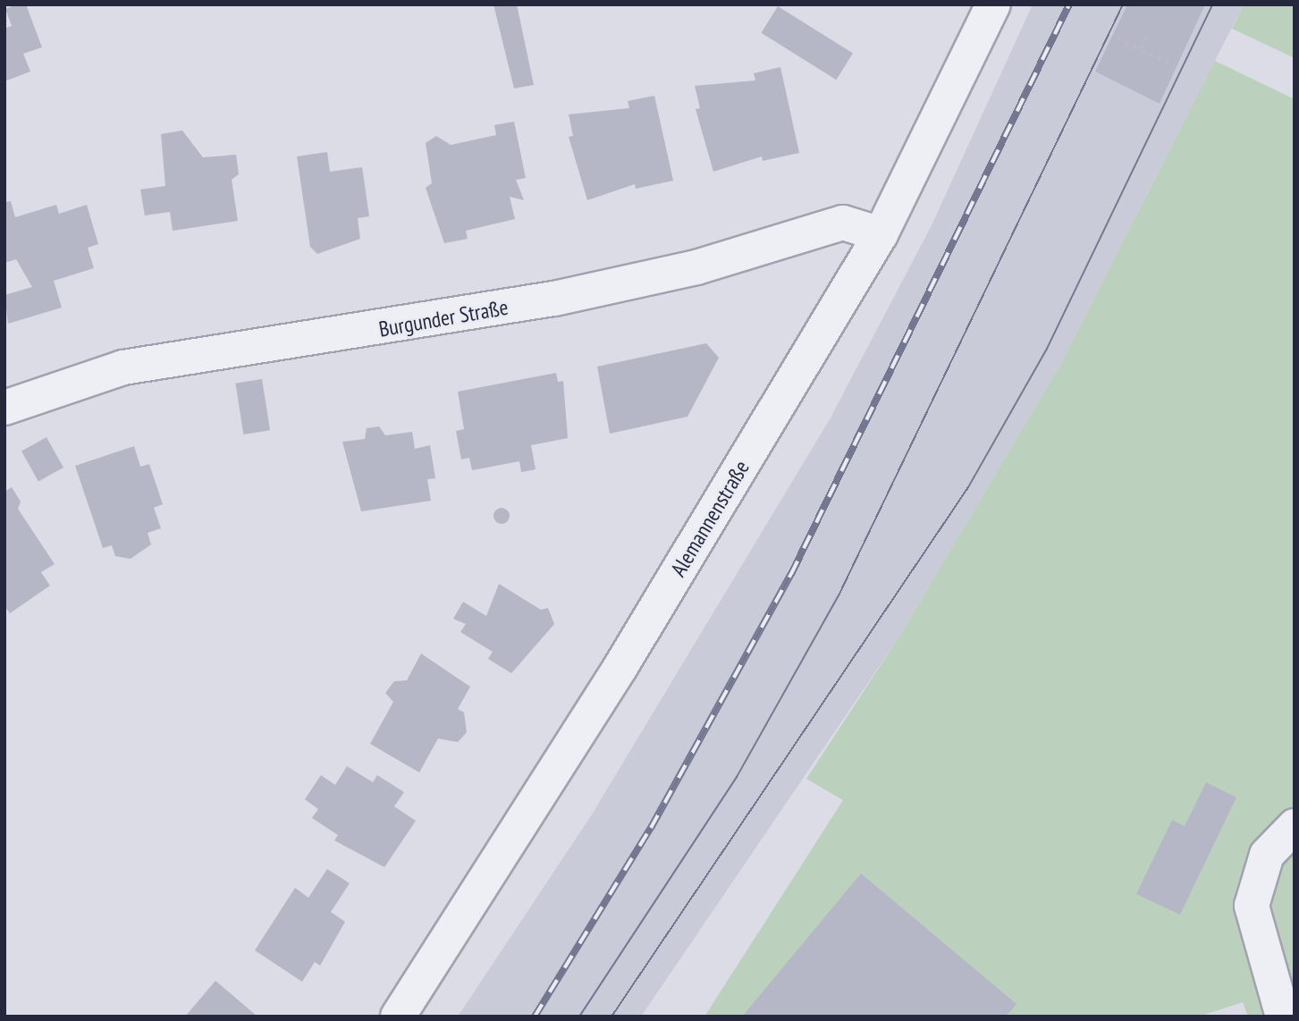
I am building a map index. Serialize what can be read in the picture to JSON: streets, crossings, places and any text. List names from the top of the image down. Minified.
{"streets":{"street":["Burgunder Straße","Alemannenstraße"]},"crossings":[["Burgunder Straße","Alemannenstraße"]]}
